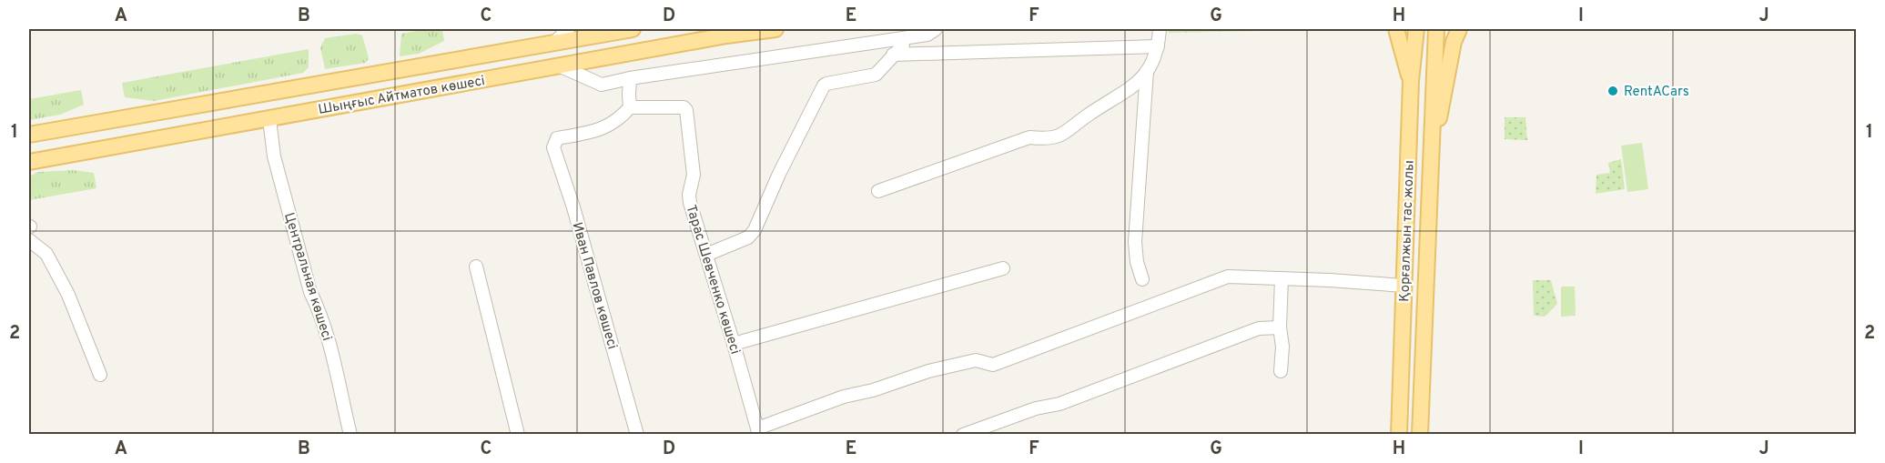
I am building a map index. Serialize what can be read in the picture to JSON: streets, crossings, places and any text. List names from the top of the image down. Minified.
{"streets":{"main road":["Шыңғыс Айтматов көшесі","Қорғалжын тас жолы"],"street":["Центральная көшесі","Тарас Шевченко көшесі","Иван Павлов көшесі"]},"crossings":[["Шыңғыс Айтматов көшесі","Центральная көшесі"],["Тарас Шевченко көшесі","Иван Павлов көшесі"]],"places":["RentACars"],"grid":{"columns":["A","B","C","D","E","F","G","H","I","J"],"rows":["1","2"]}}
